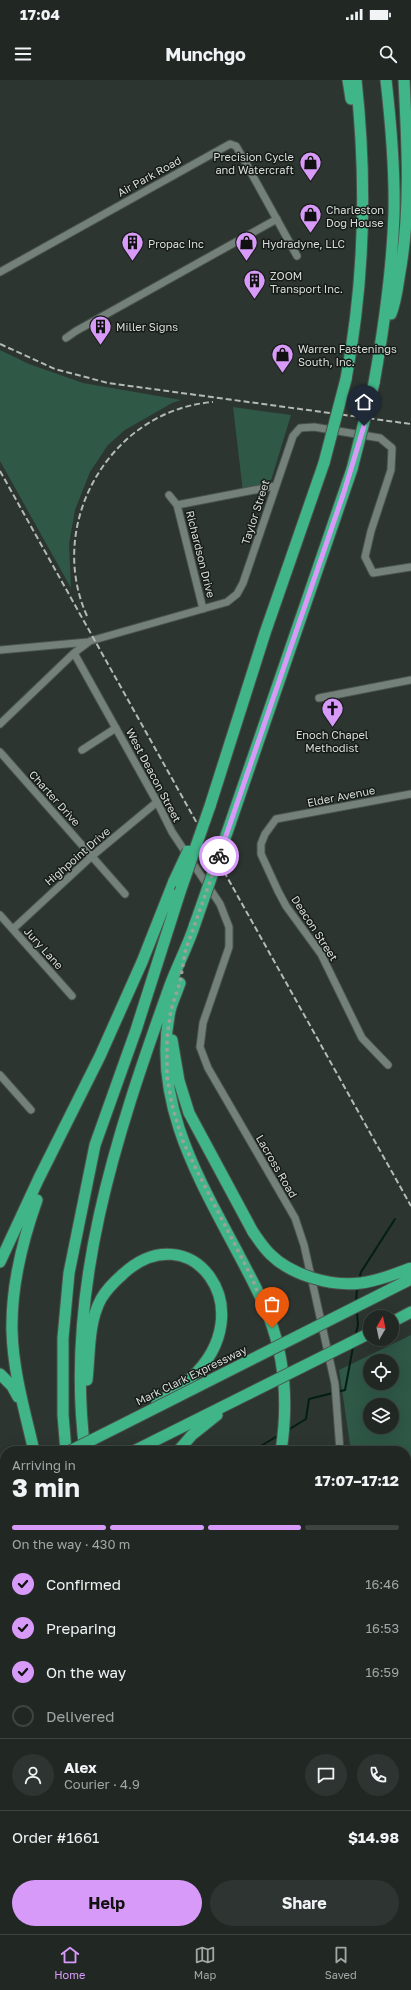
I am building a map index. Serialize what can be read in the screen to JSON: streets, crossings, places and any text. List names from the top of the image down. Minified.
{"streets":{"highway":["Mark Clark Expressway"],"street":["Air Park Road","Taylor Street","Richardson Drive","West Deacon Street","Elder Avenue","Charter Drive","Highpoint Drive","Deacon Street","Jury Lane","Lacross Road"]},"crossings":[["Taylor Street","Richardson Drive"],["Taylor Street","West Deacon Street"],["West Deacon Street","Highpoint Drive"],["West Deacon Street","Lacross Road"],["Elder Avenue","Deacon Street"],["Charter Drive","Highpoint Drive"],["Highpoint Drive","Jury Lane"]],"places":{"shop":["Precision Cycle and Watercraft","Charleston Dog House","Hydradyne, LLC","Warren Fastenings South, Inc."],"building":["Propac Inc","ZOOM Transport Inc.","Miller Signs"],"church":["Enoch Chapel Methodist"]},"north":"top","page":{"status":"17:04","header":"Munchgo","heading":["3 min","Arriving in","17:07–17:12"],"panel":["Alex","Courier · 4.9","Order #1661","$14.98"],"bar":"On the way · 430 m","list":[["Confirmed","16:46"],["Preparing","16:53"],["On the way","16:59"],"Delivered"],"buttons":["Help","Share"],"tabs":["Home","Map","Saved"]}}
